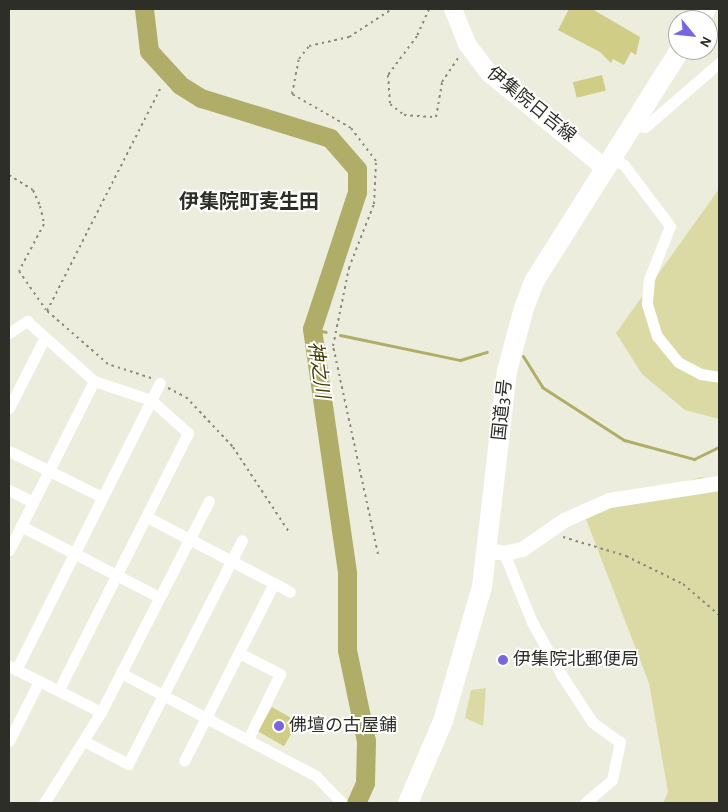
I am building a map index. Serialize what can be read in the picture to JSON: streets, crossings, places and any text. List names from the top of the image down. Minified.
{"streets":{"highway":["国道3号"],"main road":["伊集院日吉線"]},"crossings":[["伊集院日吉線","国道3号"]],"districts":["伊集院町麦生田"],"water":["神之川"],"places":["伊集院北郵便局","佛壇の古屋鋪"],"north":"bottom right"}
